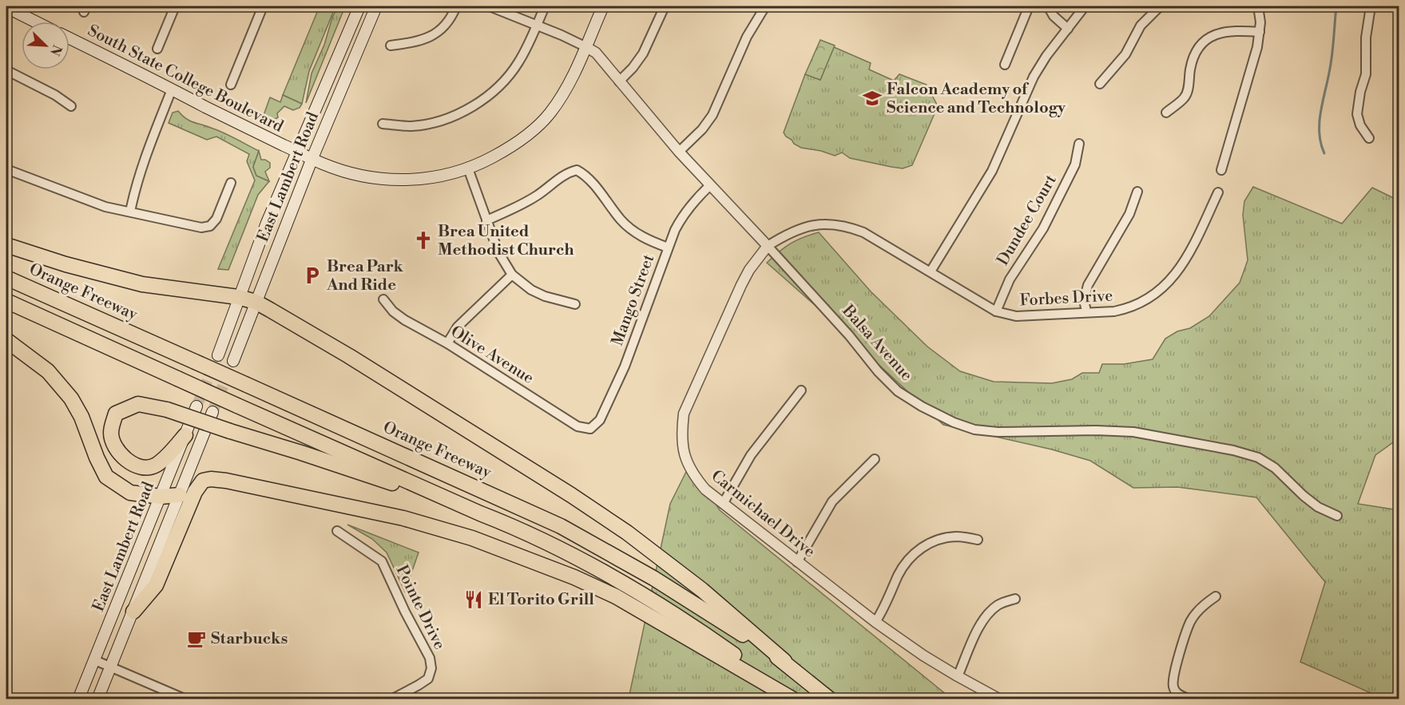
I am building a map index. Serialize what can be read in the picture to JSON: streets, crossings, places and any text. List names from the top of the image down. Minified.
{"streets":{"highway":["Orange Freeway"],"main road":["South State College Boulevard","East Lambert Road"],"street":["Dundee Court","Forbes Drive","Mango Street","Balsa Avenue","Olive Avenue","Carmichael Drive","Pointe Drive"]},"crossings":[["South State College Boulevard","East Lambert Road"],["South State College Boulevard","Balsa Avenue"],["Dundee Court","Forbes Drive"],["Forbes Drive","Balsa Avenue"],["Forbes Drive","Carmichael Drive"],["Mango Street","Balsa Avenue"],["Mango Street","Olive Avenue"],["Balsa Avenue","Carmichael Drive"]],"places":{"school or university":["Falcon Academy of Science and Technology"],"church":["Brea United Methodist Church"],"parking":["Brea Park And Ride"],"restaurant":["El Torito Grill"],"cafe":["Starbucks"]},"north":"bottom right"}
